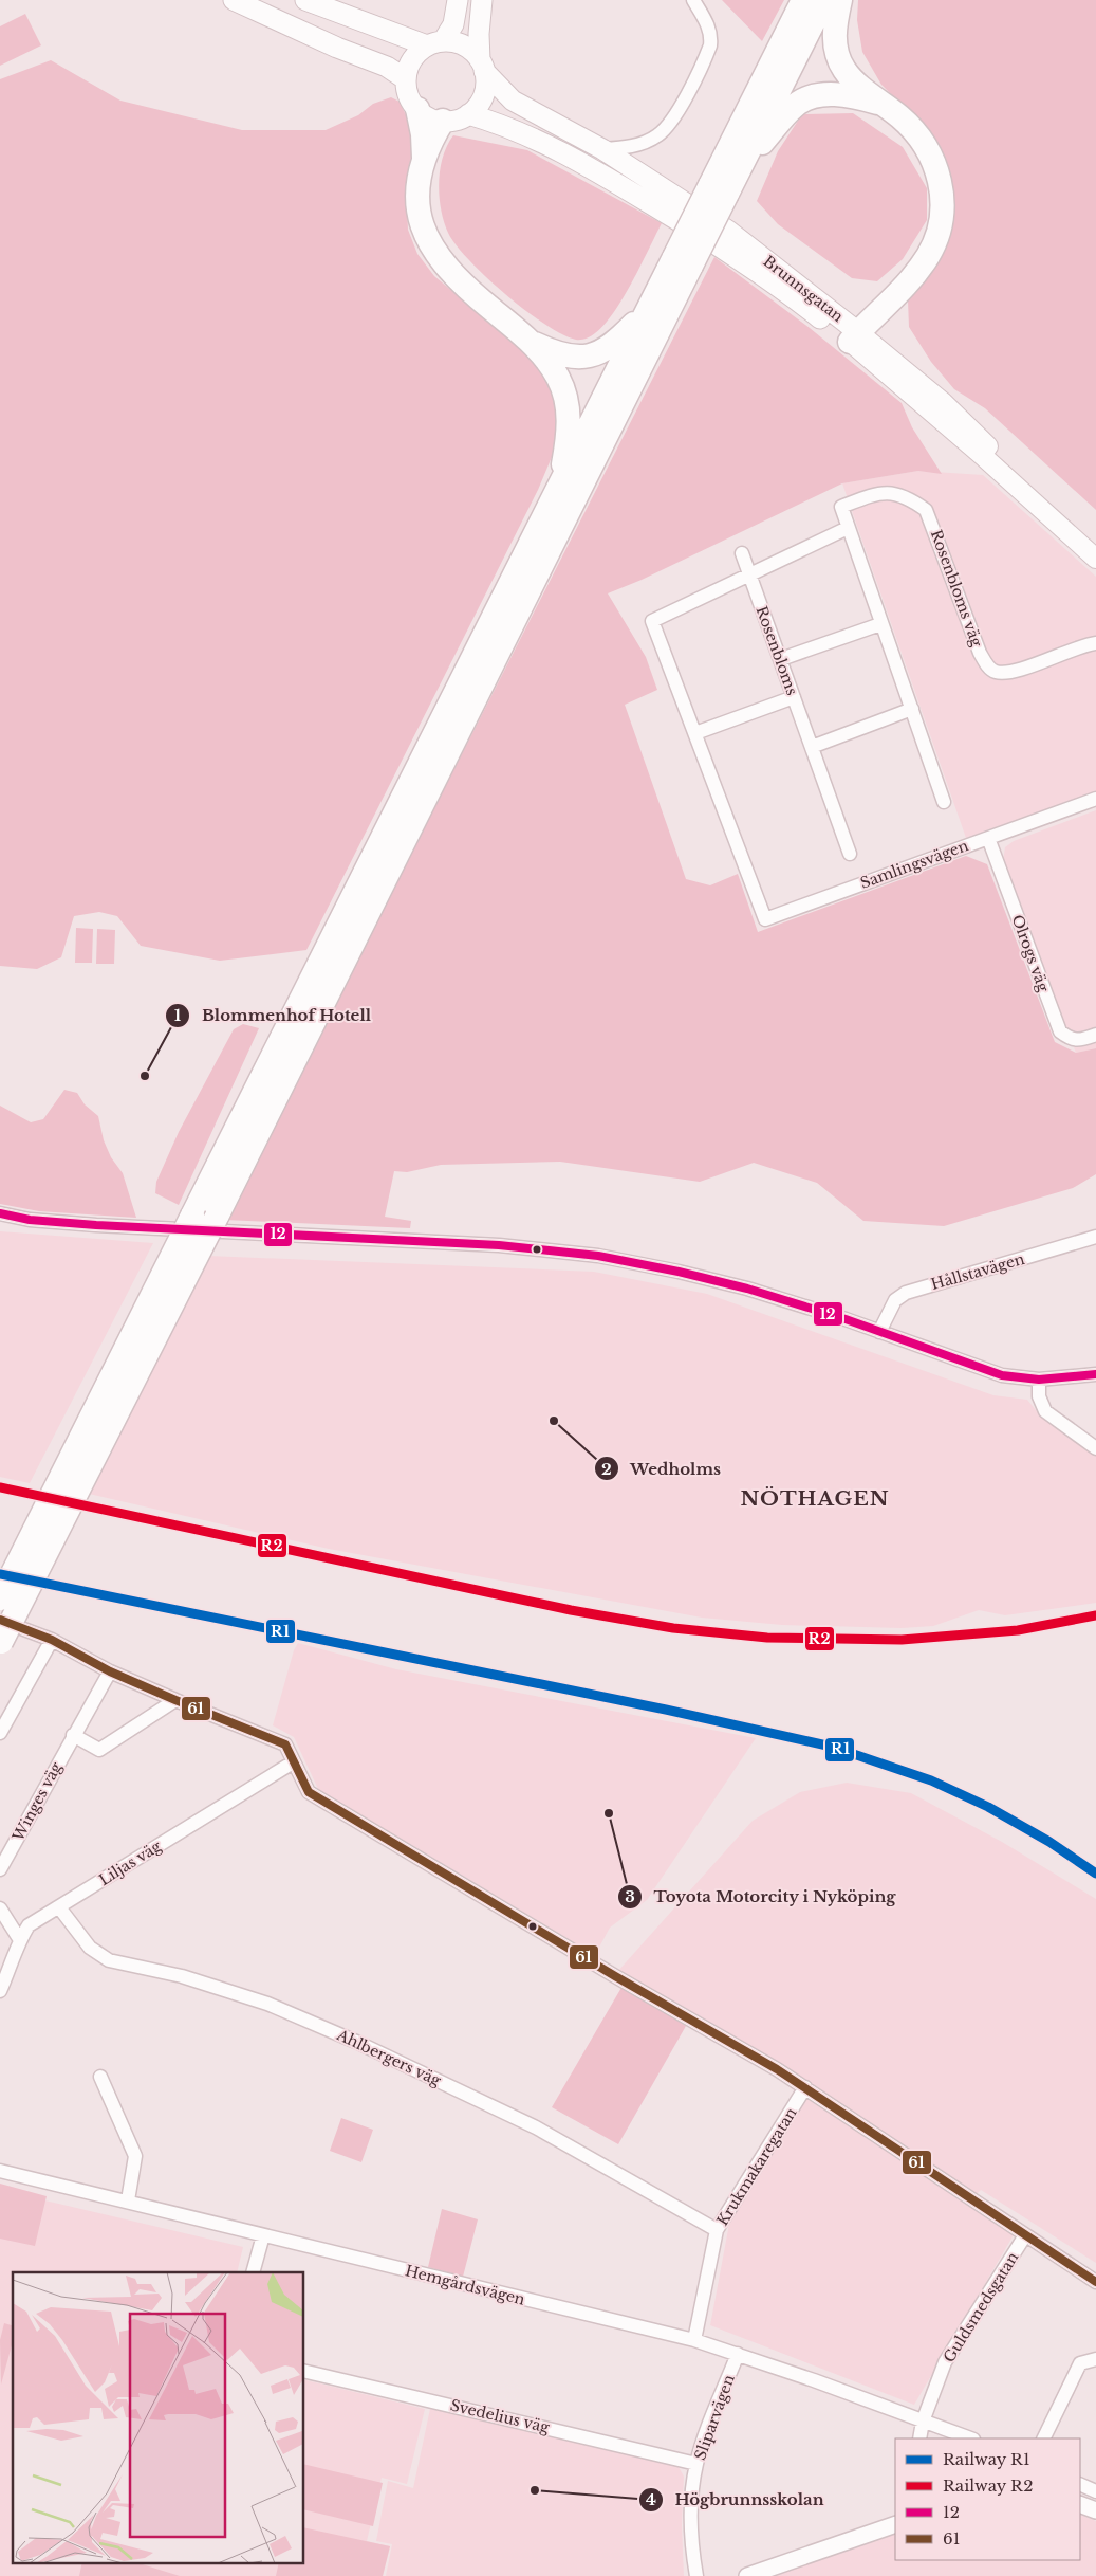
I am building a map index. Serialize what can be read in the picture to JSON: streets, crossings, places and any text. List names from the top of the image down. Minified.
{"streets":{"main road":["Brunnsgatan"],"street":["Rosenbloms väg","Rosenbloms","Samlingsvägen","Olrogs väg","Hållstavägen","Winges väg","Liljas väg","Ahlbergers väg","Krukmakaregatan","Hemgårdsvägen","Guldsmedsgatan","Svedelius väg","Sliparvägen"]},"crossings":[["Samlingsvägen","Olrogs väg"],["Liljas väg","Ahlbergers väg"],["Ahlbergers väg","Krukmakaregatan"],["Krukmakaregatan","Hemgårdsvägen"],["Hemgårdsvägen","Guldsmedsgatan"],["Hemgårdsvägen","Sliparvägen"],["Svedelius väg","Sliparvägen"]],"districts":["NÖTHAGEN"],"places":["Blommenhof Hotell","Wedholms","Toyota Motorcity i Nyköping","Högbrunnsskolan"],"lines":["transit line 12","rail line R2","rail line R1","transit line 61"],"legend":["Railway R1","Railway R2","12","61"]}
